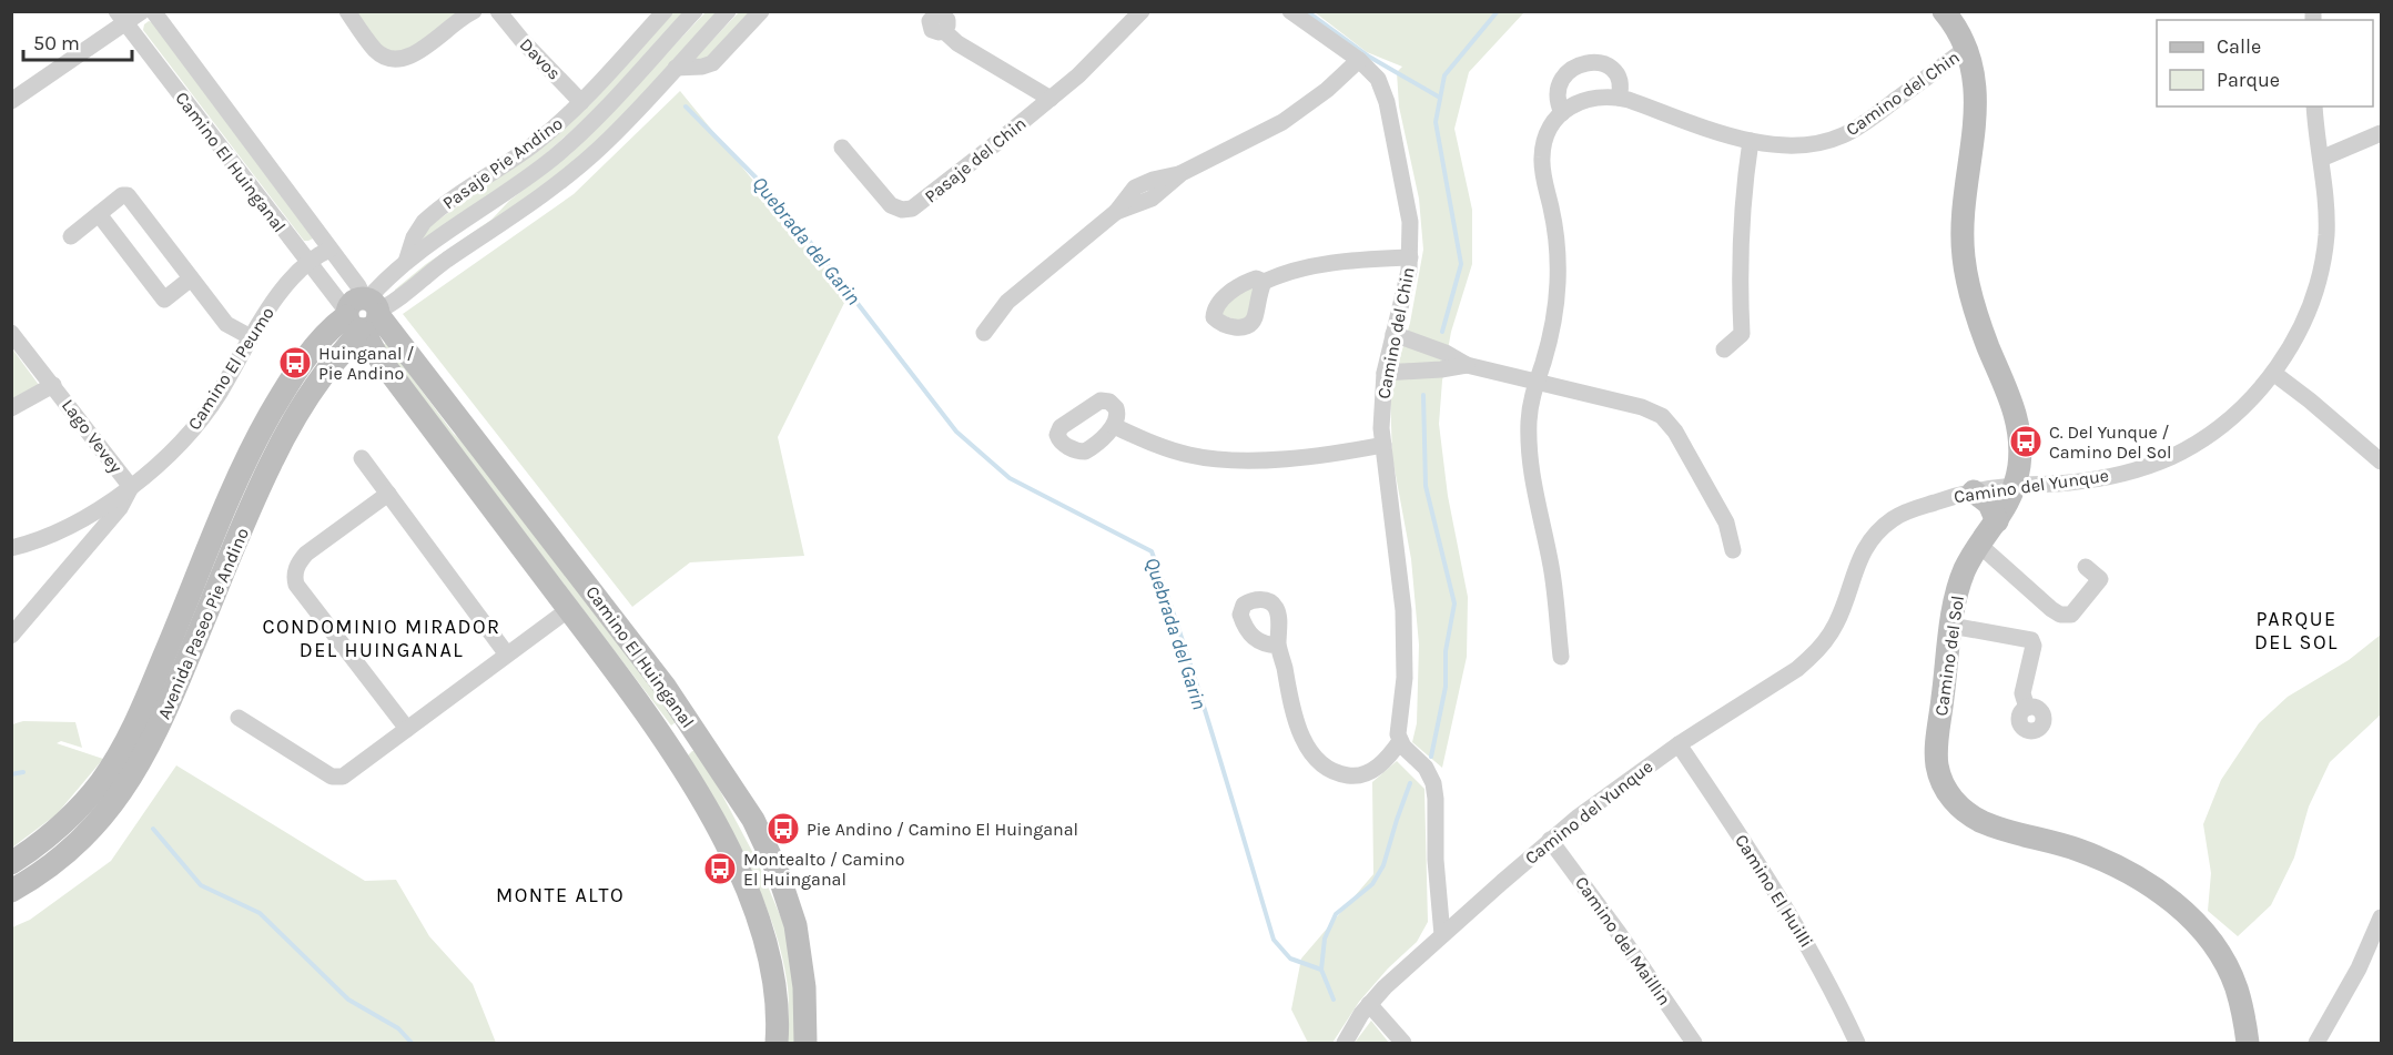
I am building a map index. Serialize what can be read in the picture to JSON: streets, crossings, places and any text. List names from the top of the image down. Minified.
{"streets":{"street":["Davos","Camino del Chin","Pasaje del Chin","Camino El Huinganal","Pasaje Pie Andino","Camino El Peumo","Lago Vevey","Camino del Yunque","Avenida Paseo Pie Andino","Camino del Sol","Camino El Huilli","Camino del Maillin"]},"crossings":[["Davos","Pasaje Pie Andino"],["Camino del Chin","Camino del Sol"],["Camino El Huinganal","Camino El Peumo"],["Camino El Huinganal","Avenida Paseo Pie Andino"],["Pasaje Pie Andino","Avenida Paseo Pie Andino"],["Camino El Peumo","Lago Vevey"],["Camino del Yunque","Camino del Sol"],["Camino del Yunque","Camino El Huilli"],["Camino del Yunque","Camino del Maillin"]],"districts":["PARQUE DEL SOL","CONDOMINIO MIRADOR DEL HUINGANAL","MONTE ALTO"],"water":["Quebrada del Garin"],"places":{"bus stop":["Huinganal / Pie Andino","C. Del Yunque / Camino Del Sol","Pie Andino / Camino El Huinganal","Montealto / Camino El Huinganal"]},"legend":["Calle","Parque"],"scale_bar":"50 m"}
